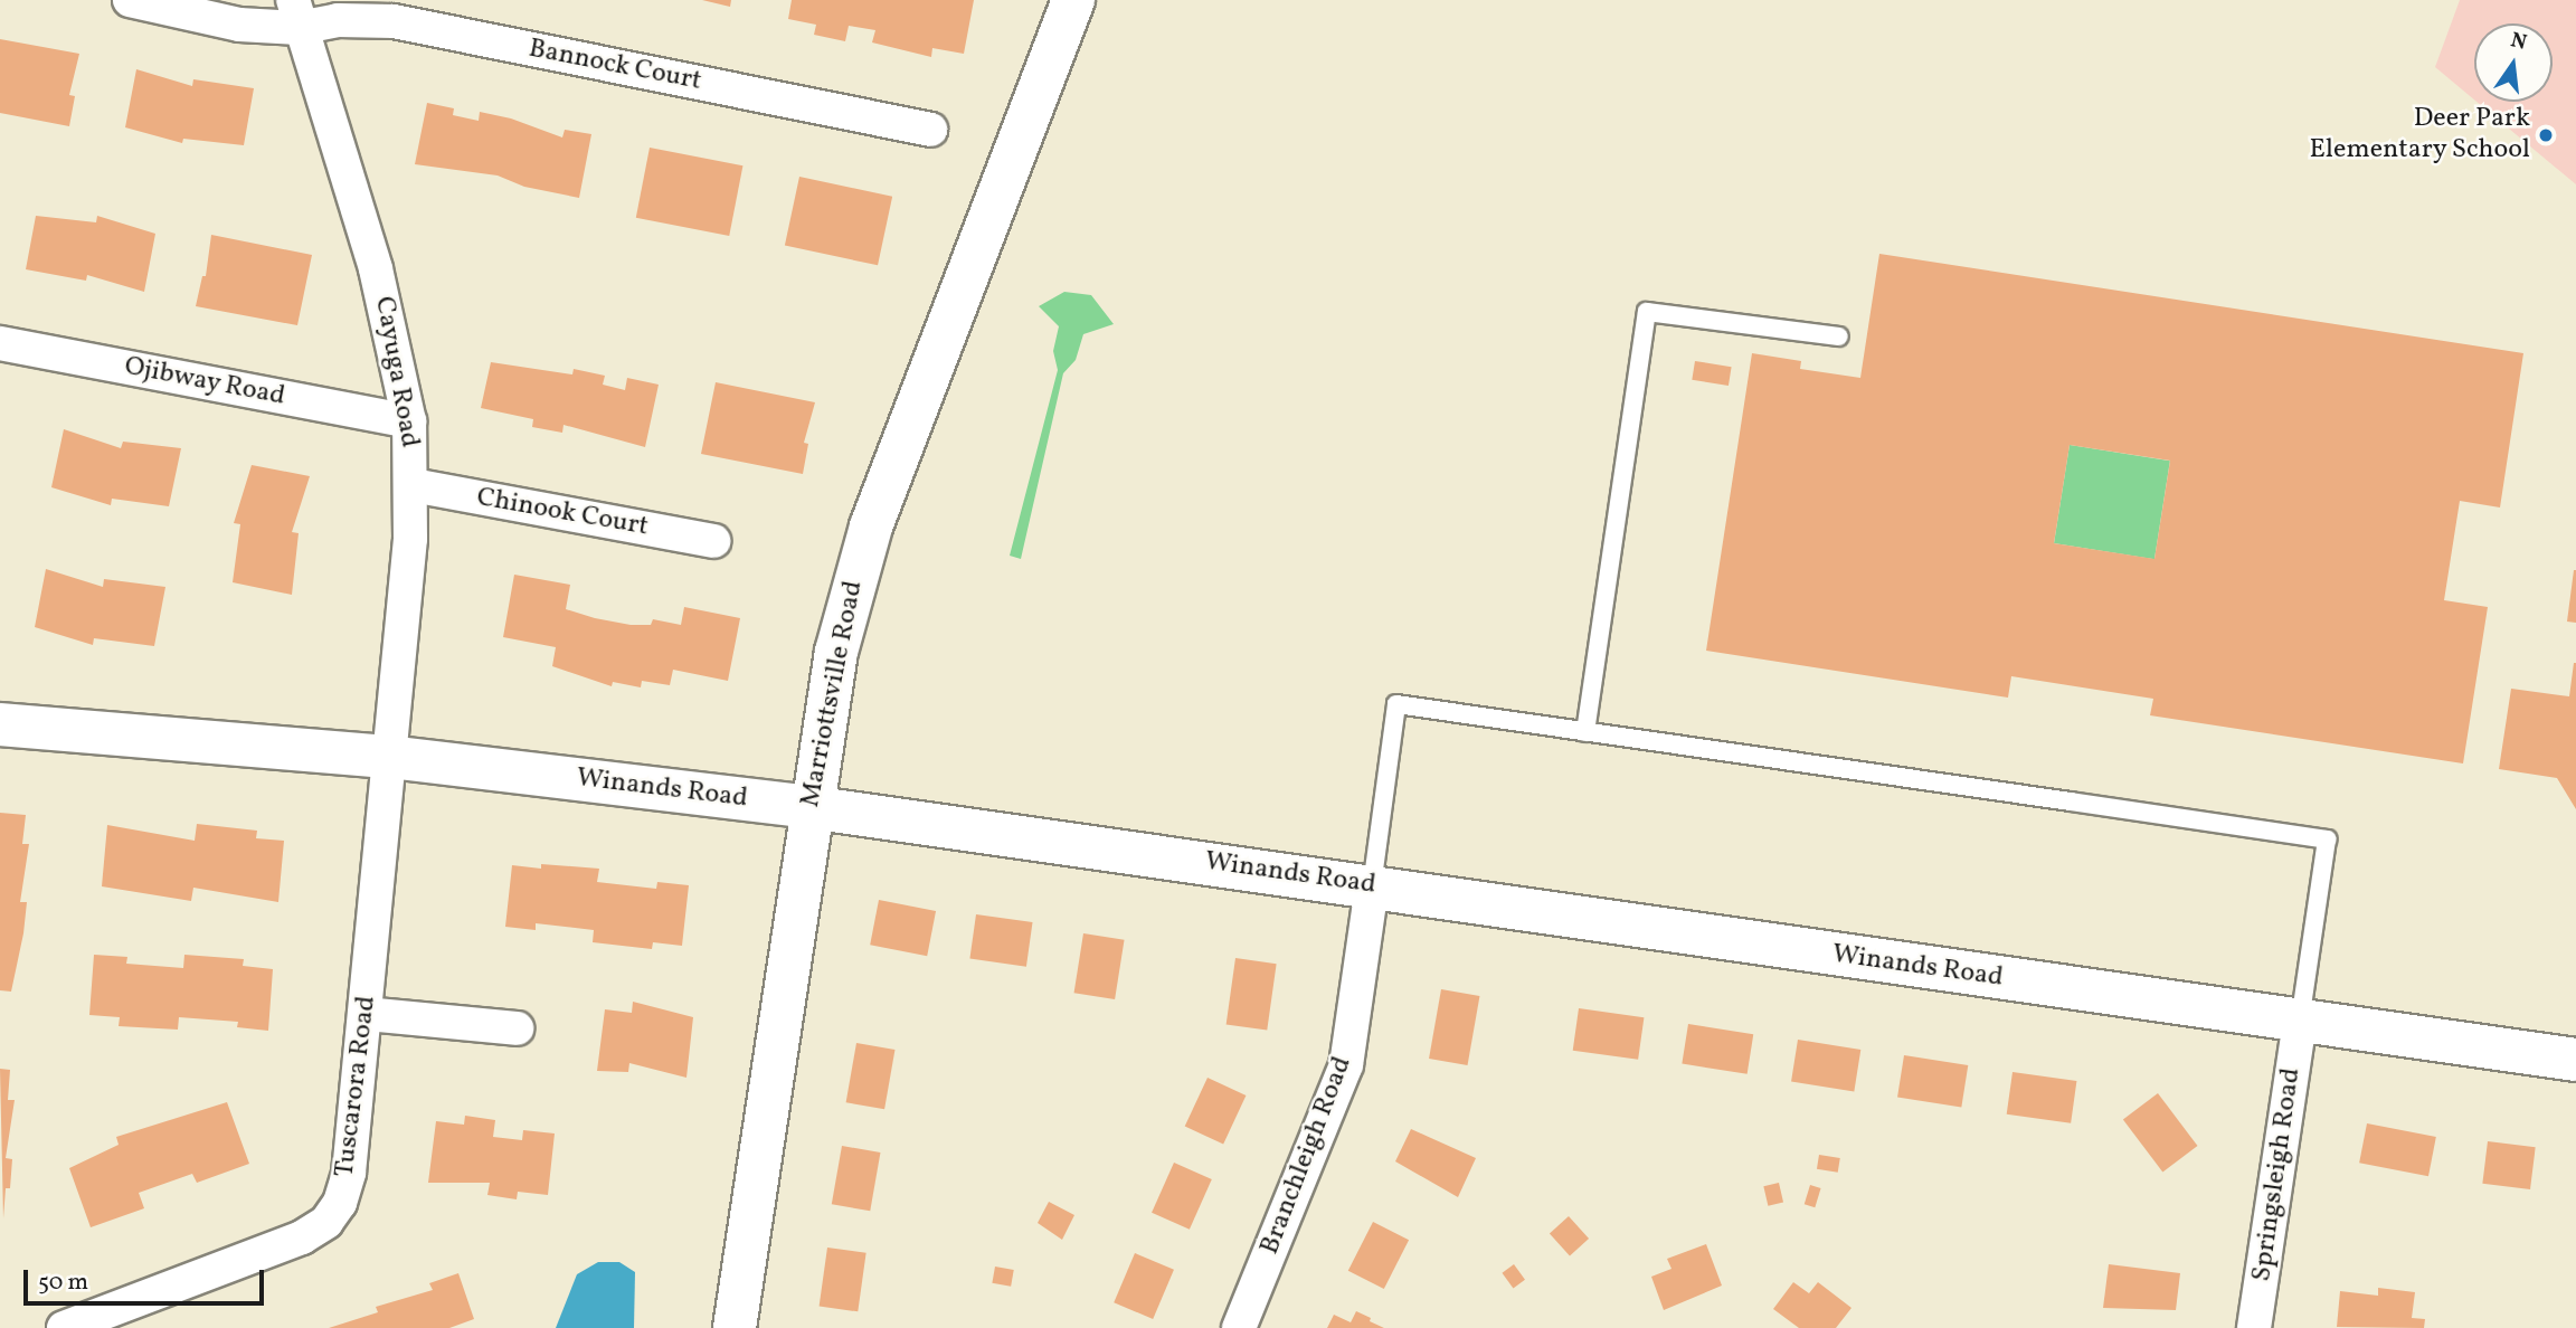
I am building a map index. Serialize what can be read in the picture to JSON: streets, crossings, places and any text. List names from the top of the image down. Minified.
{"streets":{"street":["Bannock Court","Cayuga Road","Ojibway Road","Chinook Court","Marriottsville Road","Winands Road","Tuscarora Road","Branchleigh Road","Springsleigh Road"]},"crossings":[["Bannock Court","Cayuga Road"],["Cayuga Road","Ojibway Road"],["Cayuga Road","Chinook Court"],["Cayuga Road","Winands Road"],["Cayuga Road","Tuscarora Road"],["Marriottsville Road","Winands Road"],["Winands Road","Tuscarora Road"],["Winands Road","Branchleigh Road"],["Winands Road","Springsleigh Road"]],"places":["Deer Park Elementary School"],"scale_bar":"50 m","north":"top"}
